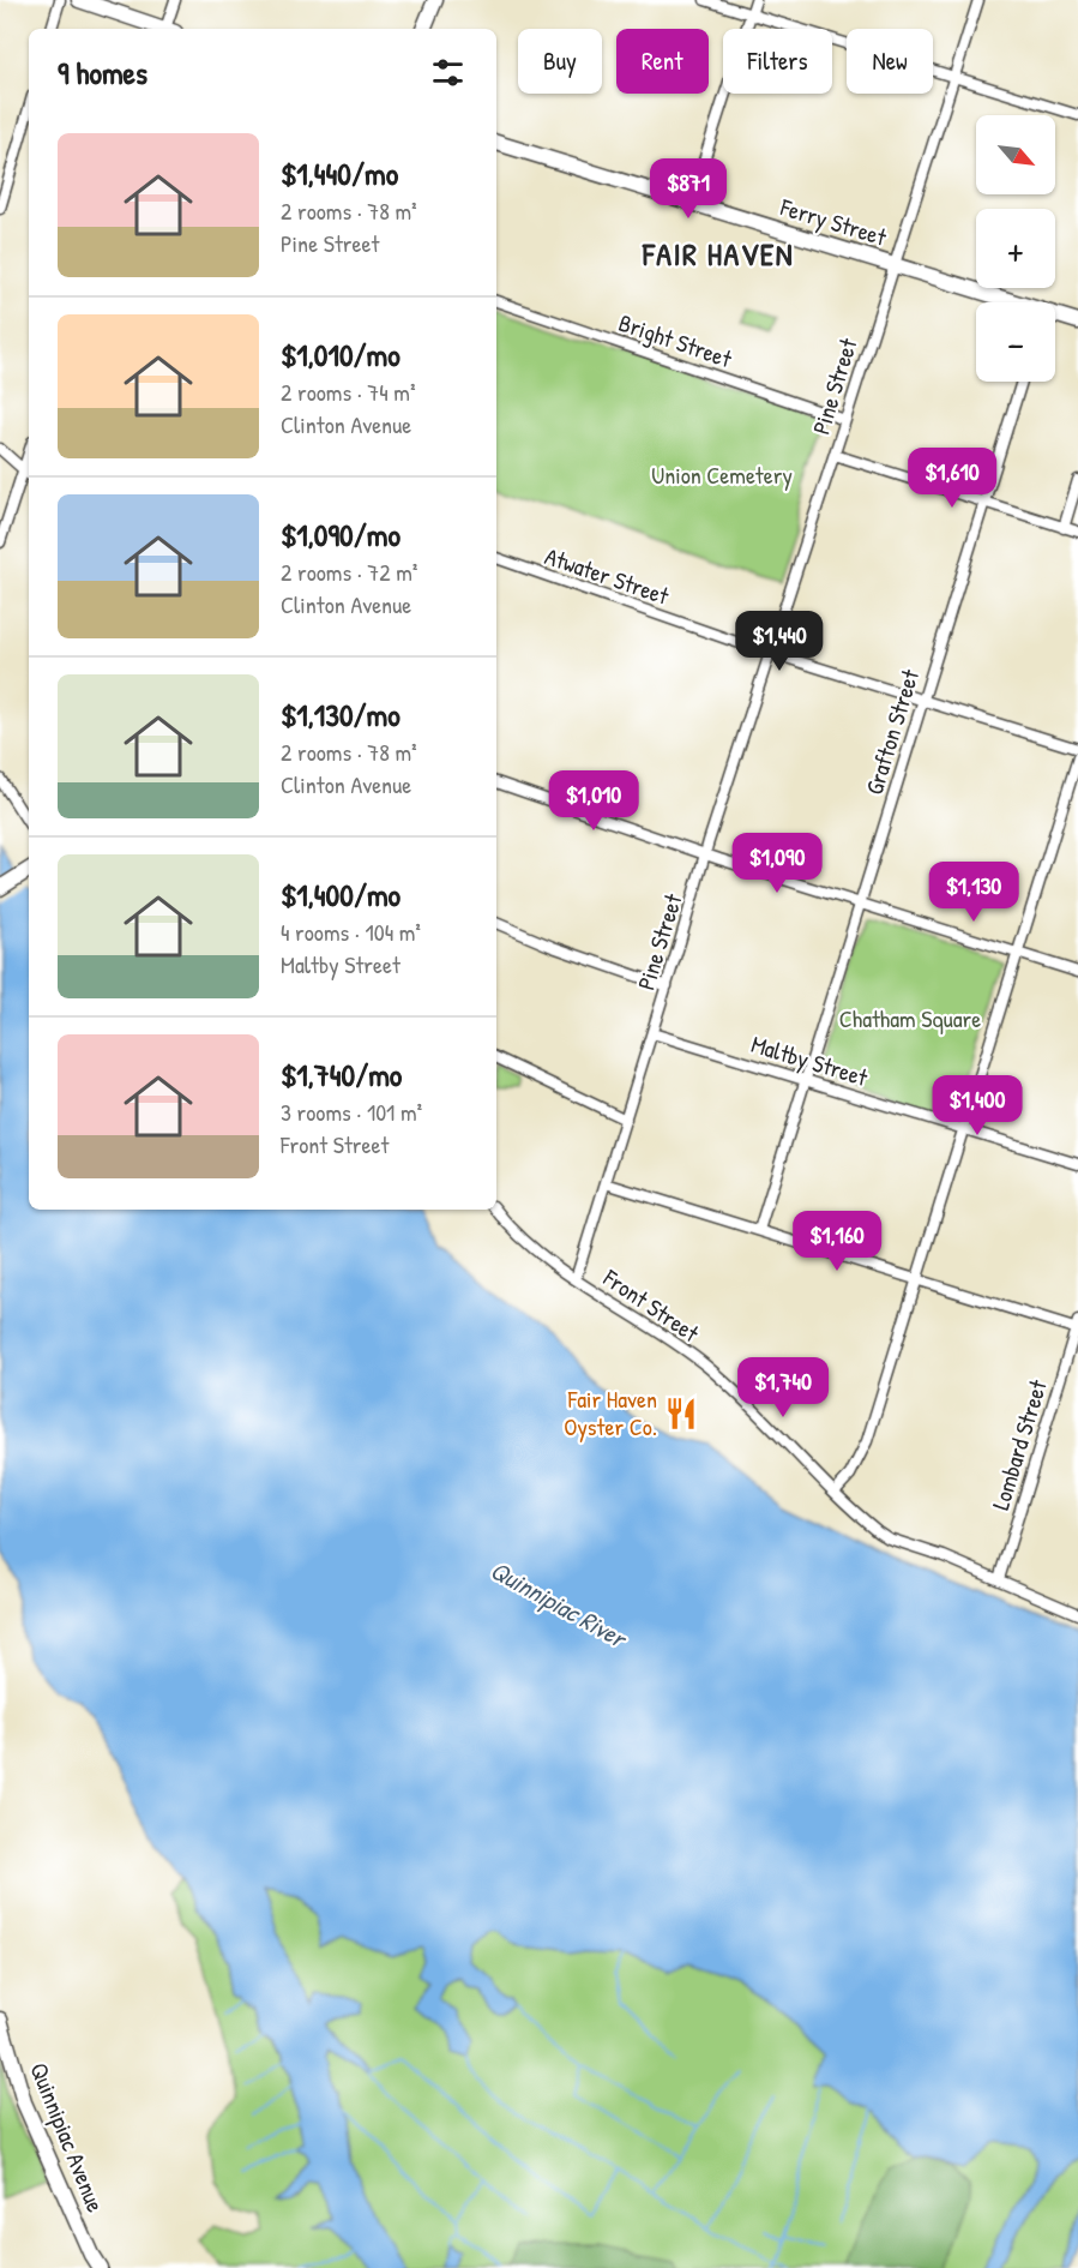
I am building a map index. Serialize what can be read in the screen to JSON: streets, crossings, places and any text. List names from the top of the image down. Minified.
{"streets":{"main road":["Ferry Street","Quinnipiac Avenue"],"street":["Bright Street","Pine Street","Atwater Street","Grafton Street","Maltby Street","Front Street","Lombard Street"]},"crossings":[["Ferry Street","Pine Street"],["Bright Street","Pine Street"],["Pine Street","Atwater Street"],["Pine Street","Maltby Street"],["Pine Street","Front Street"],["Atwater Street","Grafton Street"],["Grafton Street","Maltby Street"],["Front Street","Lombard Street"]],"districts":["FAIR HAVEN"],"water":["Quinnipiac River"],"parks":["Union Cemetery","Chatham Square"],"places":{"restaurant":["Fair Haven Oyster Co."]},"north":"bottom right","page":{"chip":["Buy","Rent","Filters","New"],"heading":"9 homes","map_buttons":["+","−"],"list":[{"name":"$1,440/mo","note":"2 rooms · 78 m² · Pine Street"},{"name":"$1,010/mo","note":"2 rooms · 74 m² · Clinton Avenue"},{"name":"$1,090/mo","note":"2 rooms · 72 m² · Clinton Avenue"},{"name":"$1,130/mo","note":"2 rooms · 78 m² · Clinton Avenue"},{"name":"$1,400/mo","note":"4 rooms · 104 m² · Maltby Street"},{"name":"$1,740/mo","note":"3 rooms · 101 m² · Front Street"}],"price":["$871","$1,610","$1,440","$1,010","$1,090","$1,130","$1,400","$1,160","$1,740"]}}
